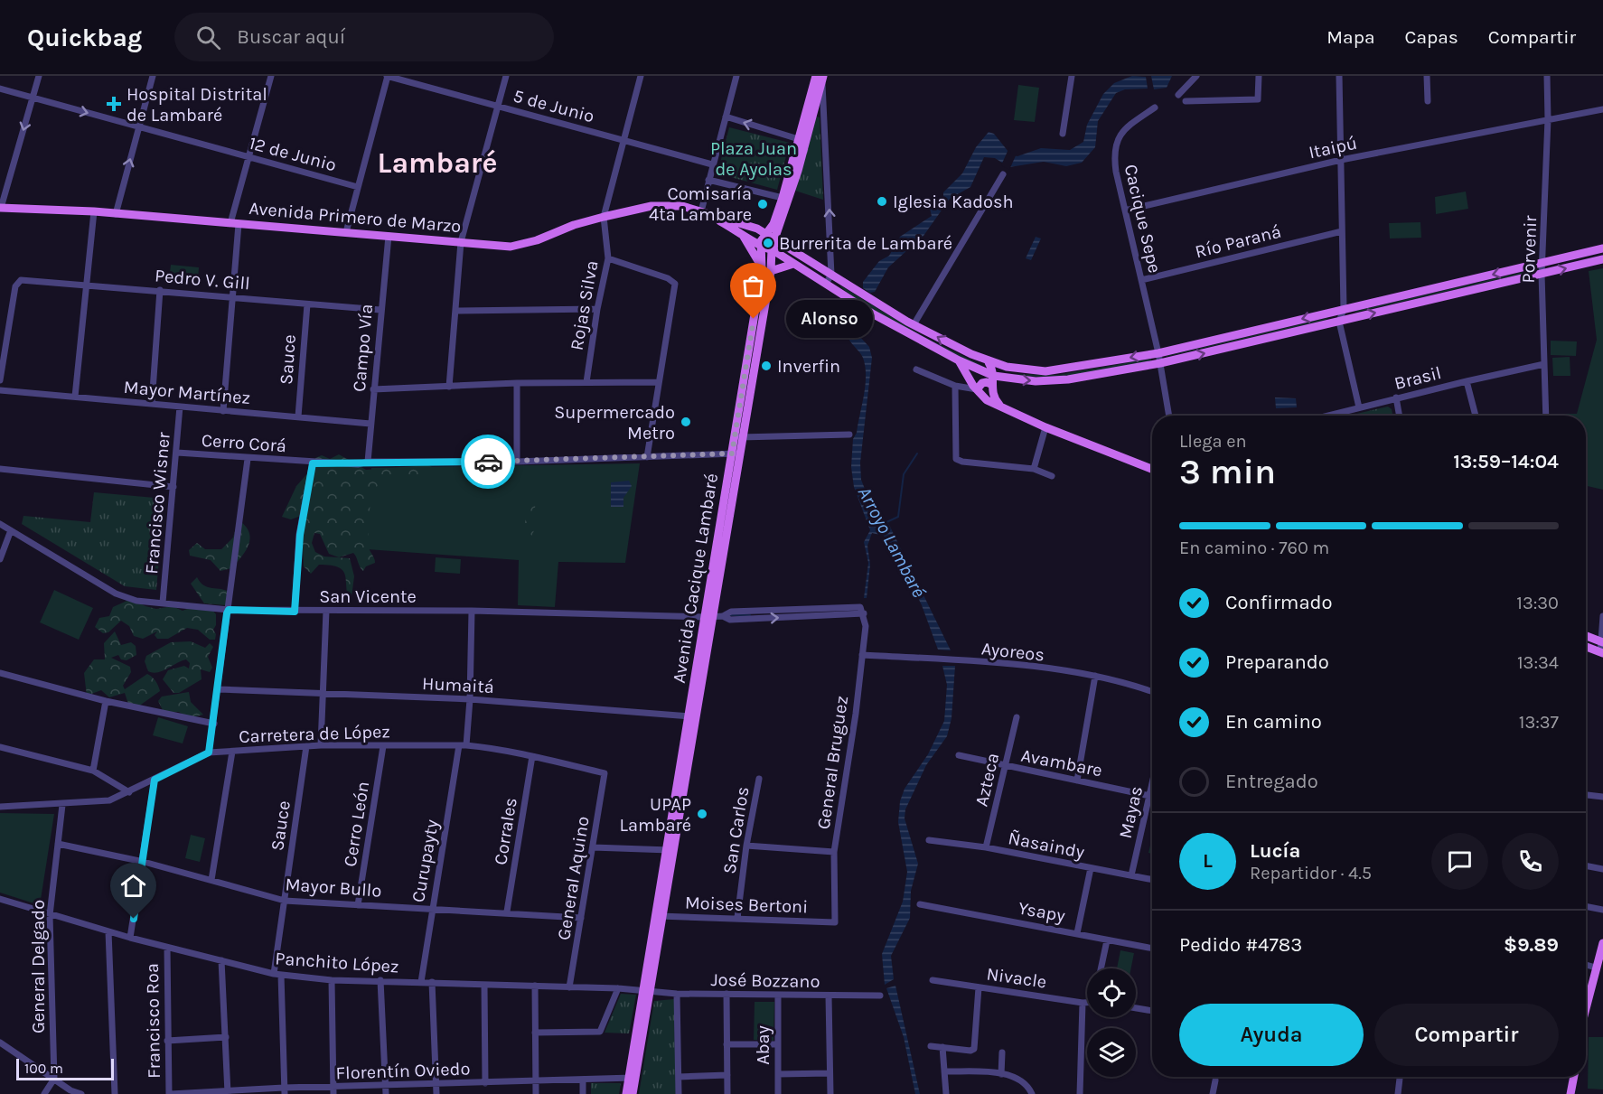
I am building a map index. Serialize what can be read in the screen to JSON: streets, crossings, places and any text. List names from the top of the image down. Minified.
{"streets":{"main road":["Avenida Primero de Marzo","Avenida Cacique Lambaré"],"street":["5 de Junio","Itaipú","12 de Junio","Cacique Sepe","Río Paraná","Porvenir","Pedro V. Gill","Rojas Silva","Campo Vía","Sauce","Brasil","Mayor Martínez","Cerro Corá","Francisco Wisner","San Vicente","Ayoreos","Humaitá","Carretera de López","General Bruguez","Avambare","Azteca","Mayas","Cerro León","San Carlos","Corrales","Ñasaindy","Curupayty","General Aquino","Mayor Bullo","Moises Bertoni","Ysapy","Panchito López","General Delgado","Nivacle","José Bozzano","Francisco Roa","Abay","Florentín Oviedo"]},"crossings":[["5 de Junio","Rojas Silva"],["Itaipú","Cacique Sepe"],["Itaipú","Porvenir"],["Avenida Primero de Marzo","Cacique Sepe"],["Avenida Primero de Marzo","Porvenir"],["Avenida Primero de Marzo","Rojas Silva"],["Avenida Primero de Marzo","Campo Vía"],["Avenida Primero de Marzo","Avenida Cacique Lambaré"],["Cacique Sepe","Río Paraná"],["Porvenir","Brasil"],["Pedro V. Gill","Campo Vía"],["Pedro V. Gill","Sauce"],["Campo Vía","Mayor Martínez"],["Campo Vía","Cerro Corá"],["Sauce","Mayor Martínez"],["Sauce","Carretera de López"],["Sauce","Mayor Bullo"],["Sauce","Panchito López"],["Sauce","Florentín Oviedo"],["Mayor Martínez","Francisco Wisner"],["Cerro Corá","Francisco Wisner"],["Cerro Corá","Avenida Cacique Lambaré"],["Francisco Wisner","San Vicente"],["Avenida Cacique Lambaré","San Vicente"],["Avenida Cacique Lambaré","Humaitá"],["Avenida Cacique Lambaré","Moises Bertoni"],["Avenida Cacique Lambaré","Panchito López"],["Avenida Cacique Lambaré","José Bozzano"],["Avenida Cacique Lambaré","Florentín Oviedo"],["San Vicente","General Bruguez"],["San Vicente","Curupayty"],["Ayoreos","General Bruguez"],["Humaitá","Curupayty"],["Carretera de López","Cerro León"],["Carretera de López","Corrales"],["Carretera de López","Curupayty"],["Carretera de López","General Aquino"],["Carretera de López","General Delgado"],["General Bruguez","Moises Bertoni"],["Avambare","Azteca"],["Avambare","Mayas"],["Azteca","Ñasaindy"],["Mayas","Ñasaindy"],["Cerro León","Mayor Bullo"],["San Carlos","Moises Bertoni"],["Corrales","Mayor Bullo"],["Curupayty","Mayor Bullo"],["Curupayty","Panchito López"],["General Aquino","Mayor Bullo"],["General Aquino","Panchito López"],["Mayor Bullo","General Delgado"],["Panchito López","General Delgado"],["Panchito López","José Bozzano"],["Panchito López","Francisco Roa"],["José Bozzano","Abay"],["Francisco Roa","Florentín Oviedo"]],"districts":["Lambaré"],"water":["Arroyo Lambaré"],"parks":["Plaza Juan de Ayolas"],"places":{"health":["Hospital Distrital de Lambaré"],"other":["Iglesia Kadosh","Comisaría 4ta Lambare","Burrerita de Lambaré","Alonso","Inverfin","Supermercado Metro","UPAP Lambaré"]},"scale_bar":"100 m","page":{"header":"Quickbag","search":"Buscar aquí","nav":["Mapa","Capas","Compartir"],"bubble":"Alonso","heading":["3 min","Llega en","13:59–14:04"],"panel":["Lucía","Repartidor · 4.5","Pedido #4783","$9.89"],"bar":"En camino · 760 m","list":[["Confirmado","13:30"],["Preparando","13:34"],["En camino","13:37"],"Entregado"],"round":"L","buttons":["Ayuda","Compartir"],"scale":"100 m"}}
